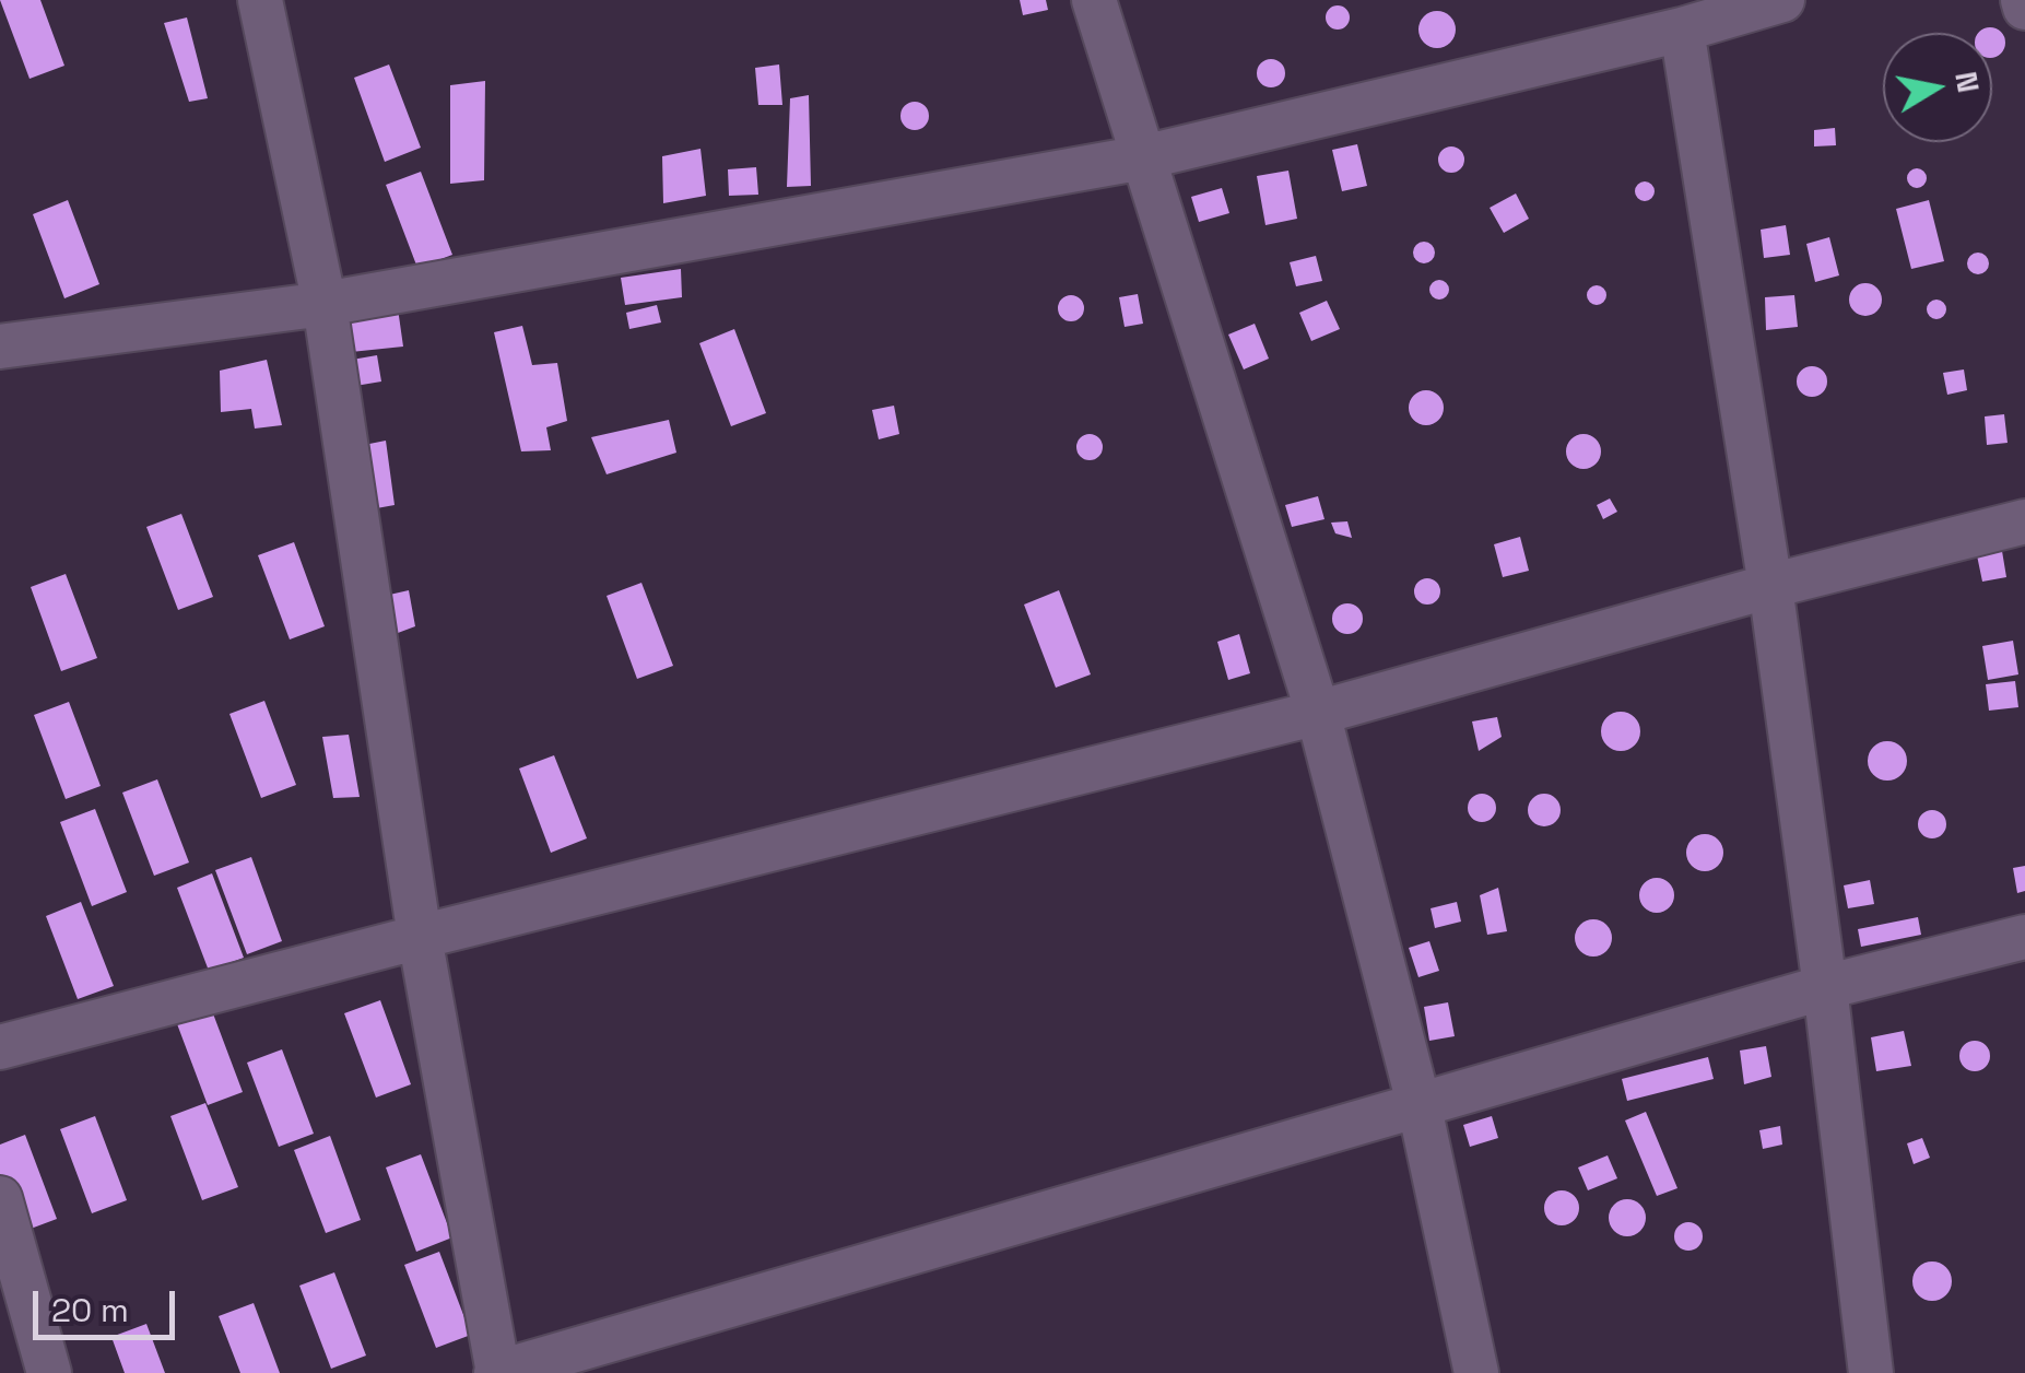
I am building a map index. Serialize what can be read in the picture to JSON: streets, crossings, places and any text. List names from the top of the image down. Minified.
{"scale_bar":"20 m","north":"right"}
